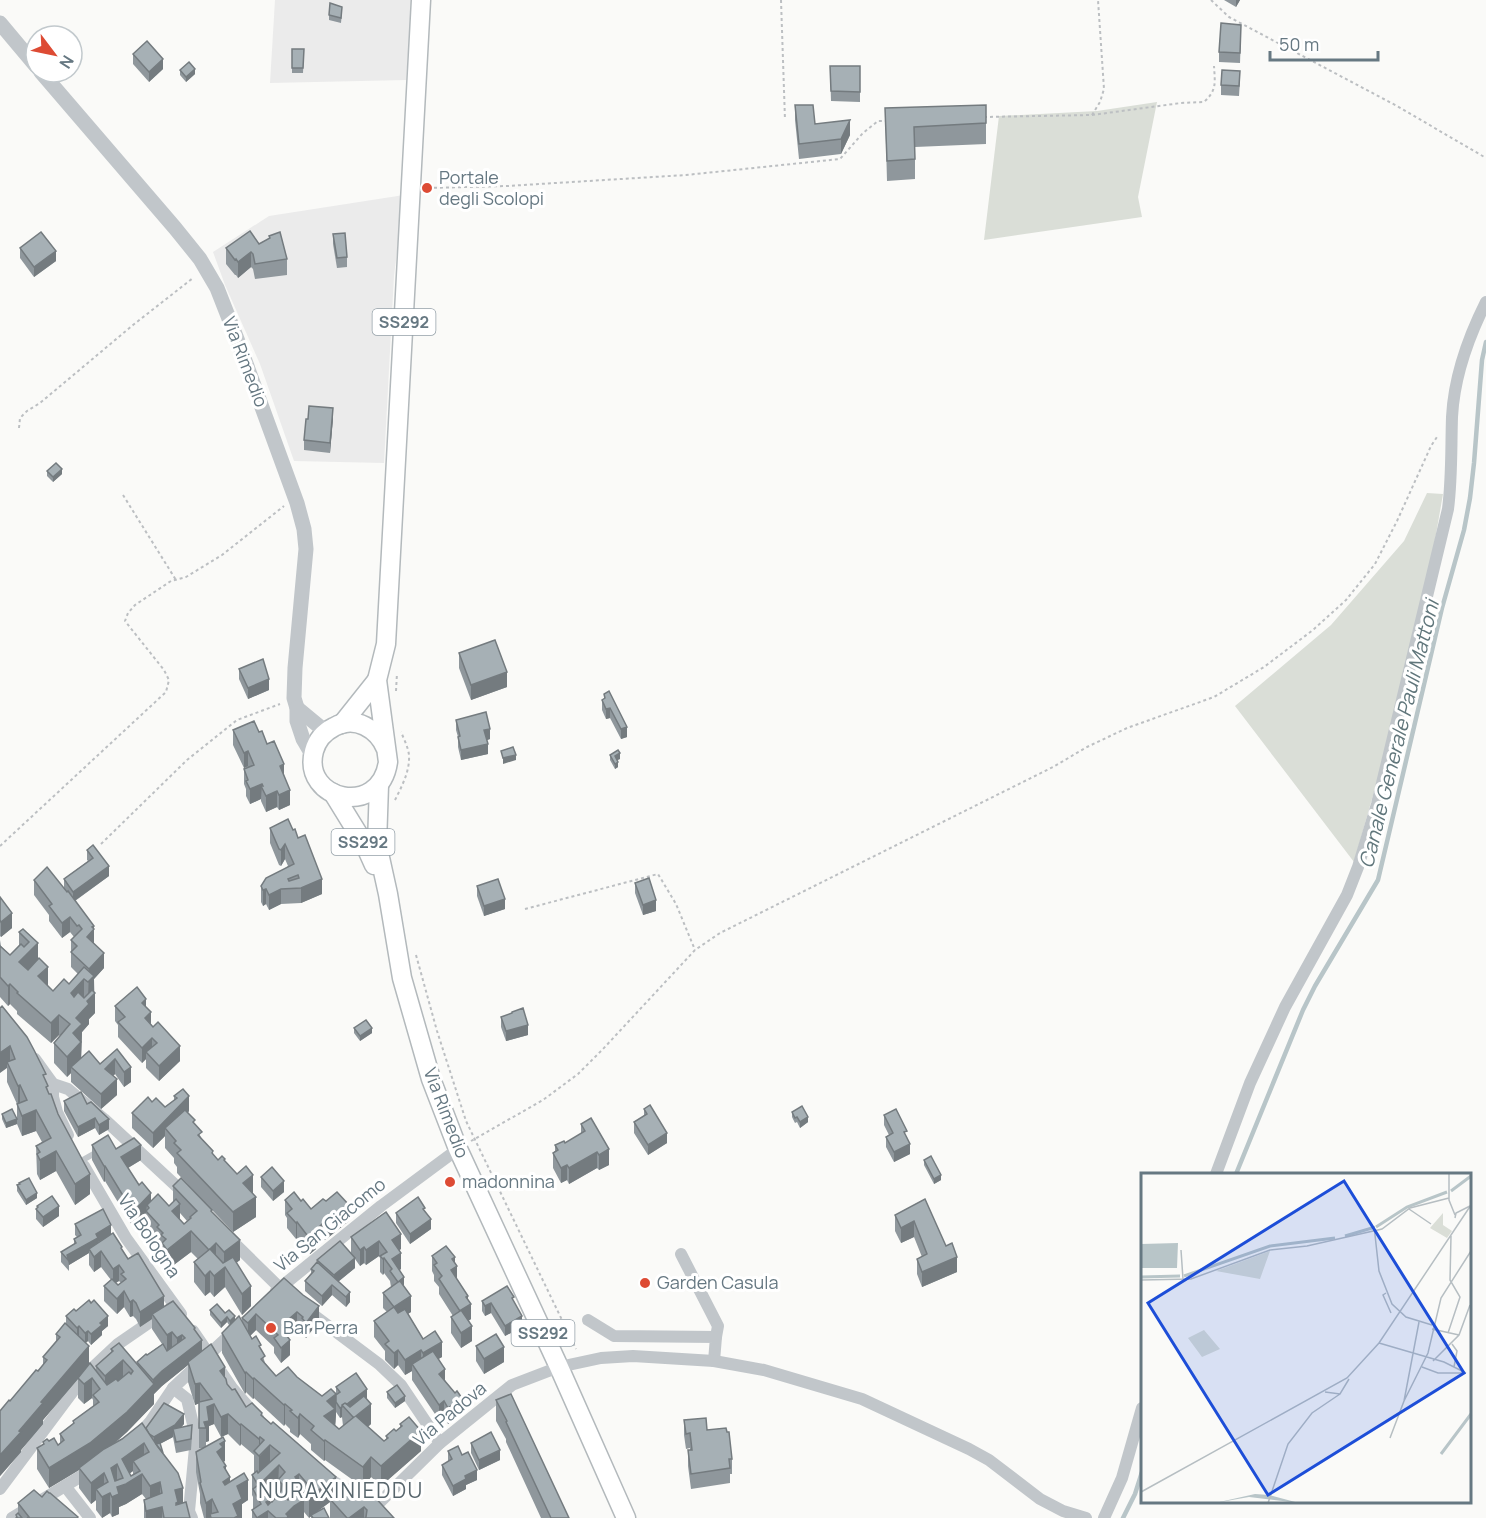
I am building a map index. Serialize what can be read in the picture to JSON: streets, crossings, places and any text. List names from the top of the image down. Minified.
{"streets":{"main road":["SS292","Via Rimedio"],"street":["Via San Giacomo","Via Bologna","Via Padova"]},"crossings":[["SS292","Via Rimedio"],["Via Rimedio","Via San Giacomo"],["Via Rimedio","Via Padova"]],"districts":["NURAXINIEDDU"],"water":["Canale Generale Pauli Mattoni"],"places":["Portale degli Scolopi","madonnina","Garden Casula","Bar Perra"],"scale_bar":"50 m","north":"bottom right"}
